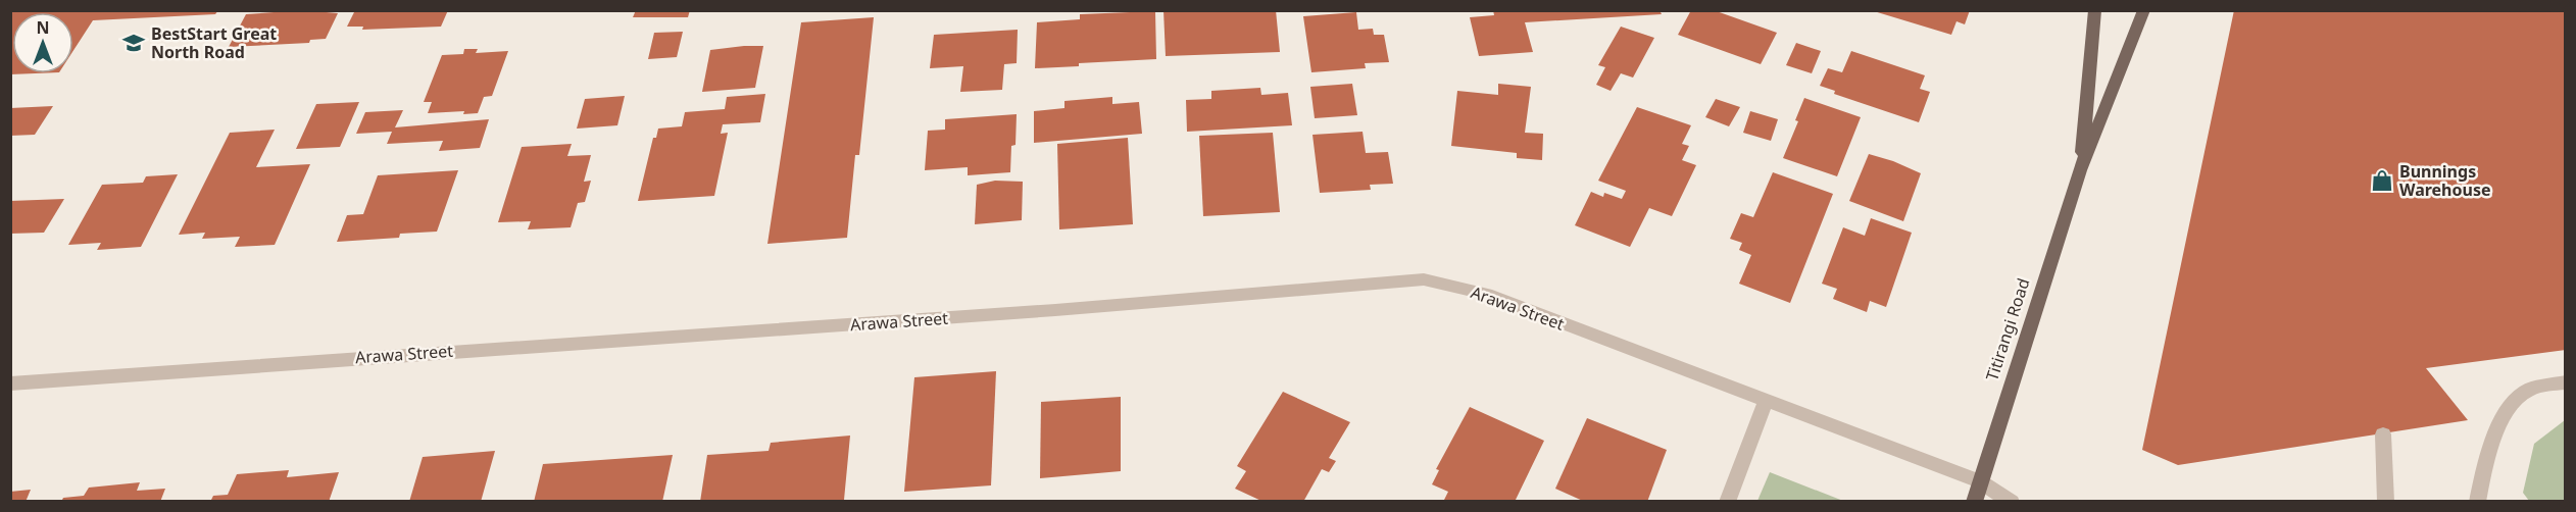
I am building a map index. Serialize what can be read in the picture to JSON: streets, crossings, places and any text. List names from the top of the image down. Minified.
{"streets":{"main road":["Titirangi Road"],"street":["Arawa Street"]},"crossings":[["Arawa Street","Titirangi Road"]],"places":{"school or university":["BestStart Great North Road"],"shop":["Bunnings Warehouse"]},"north":"top"}
